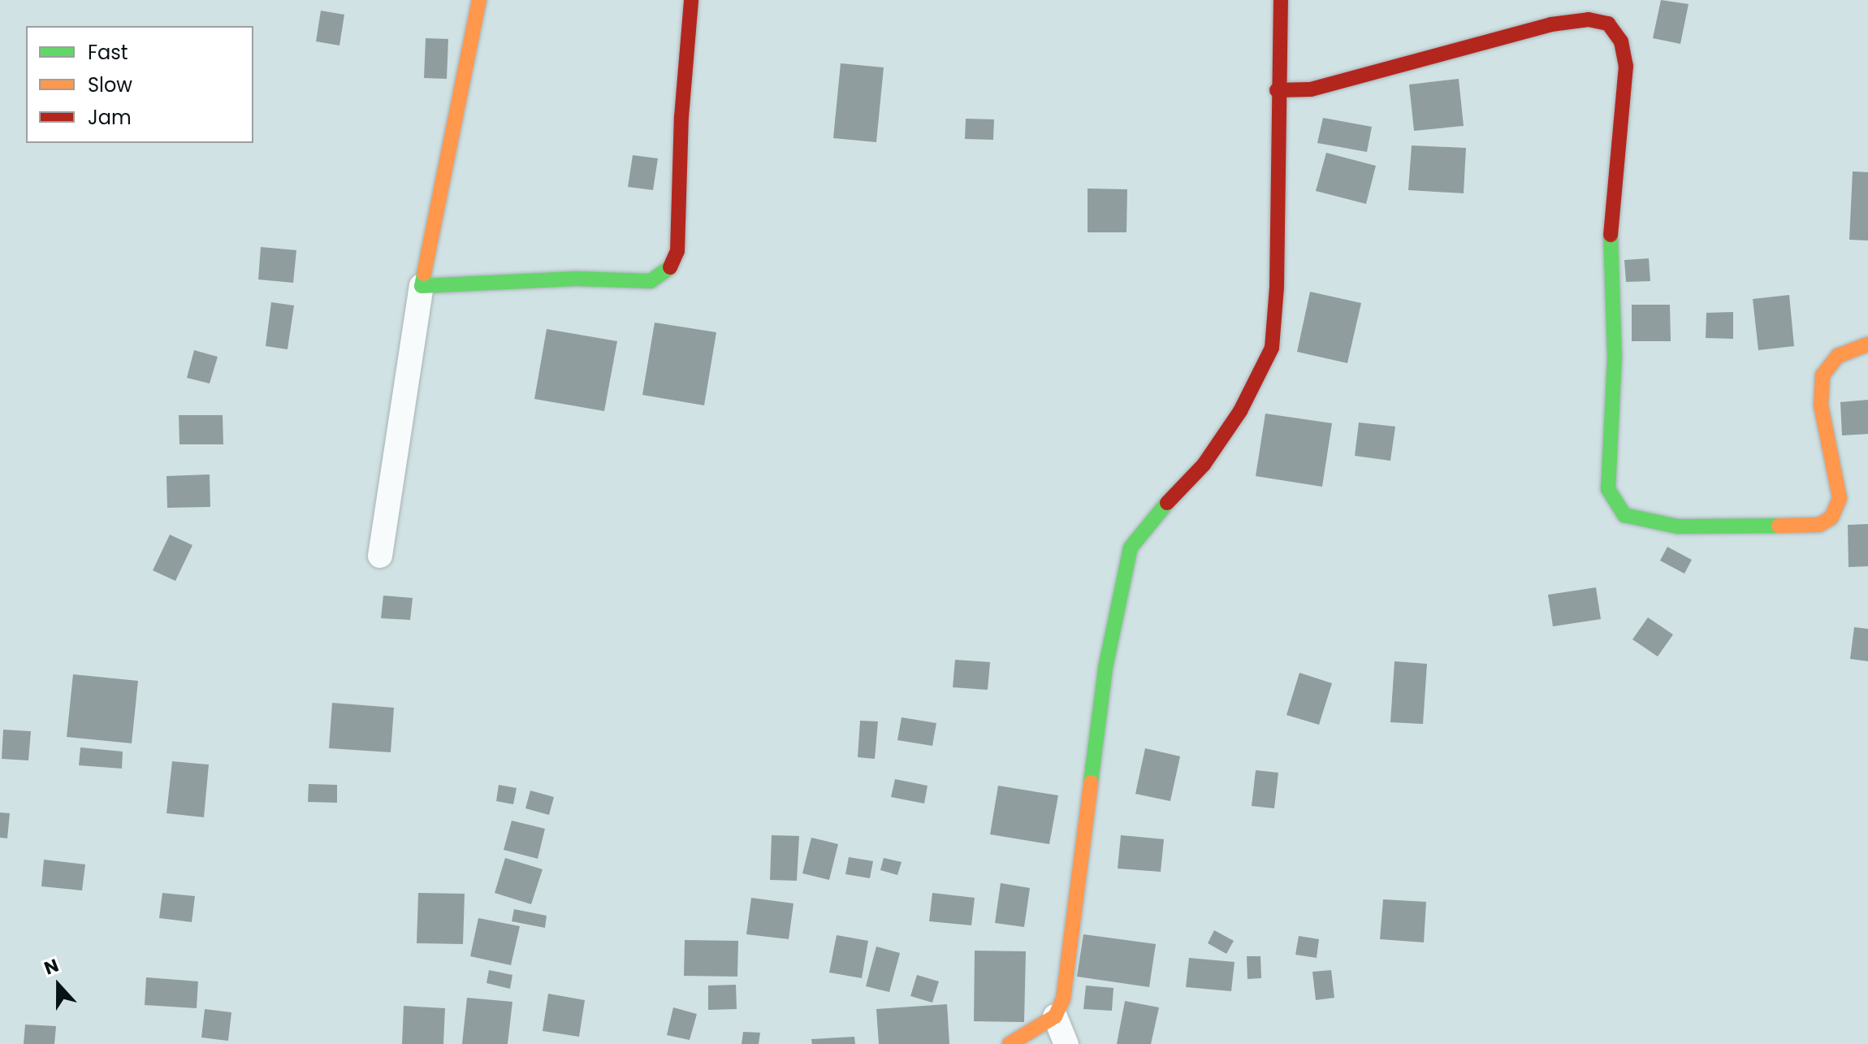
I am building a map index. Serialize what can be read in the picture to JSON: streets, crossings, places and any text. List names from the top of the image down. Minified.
{"legend":["Fast","Slow","Jam"],"north":"top"}
